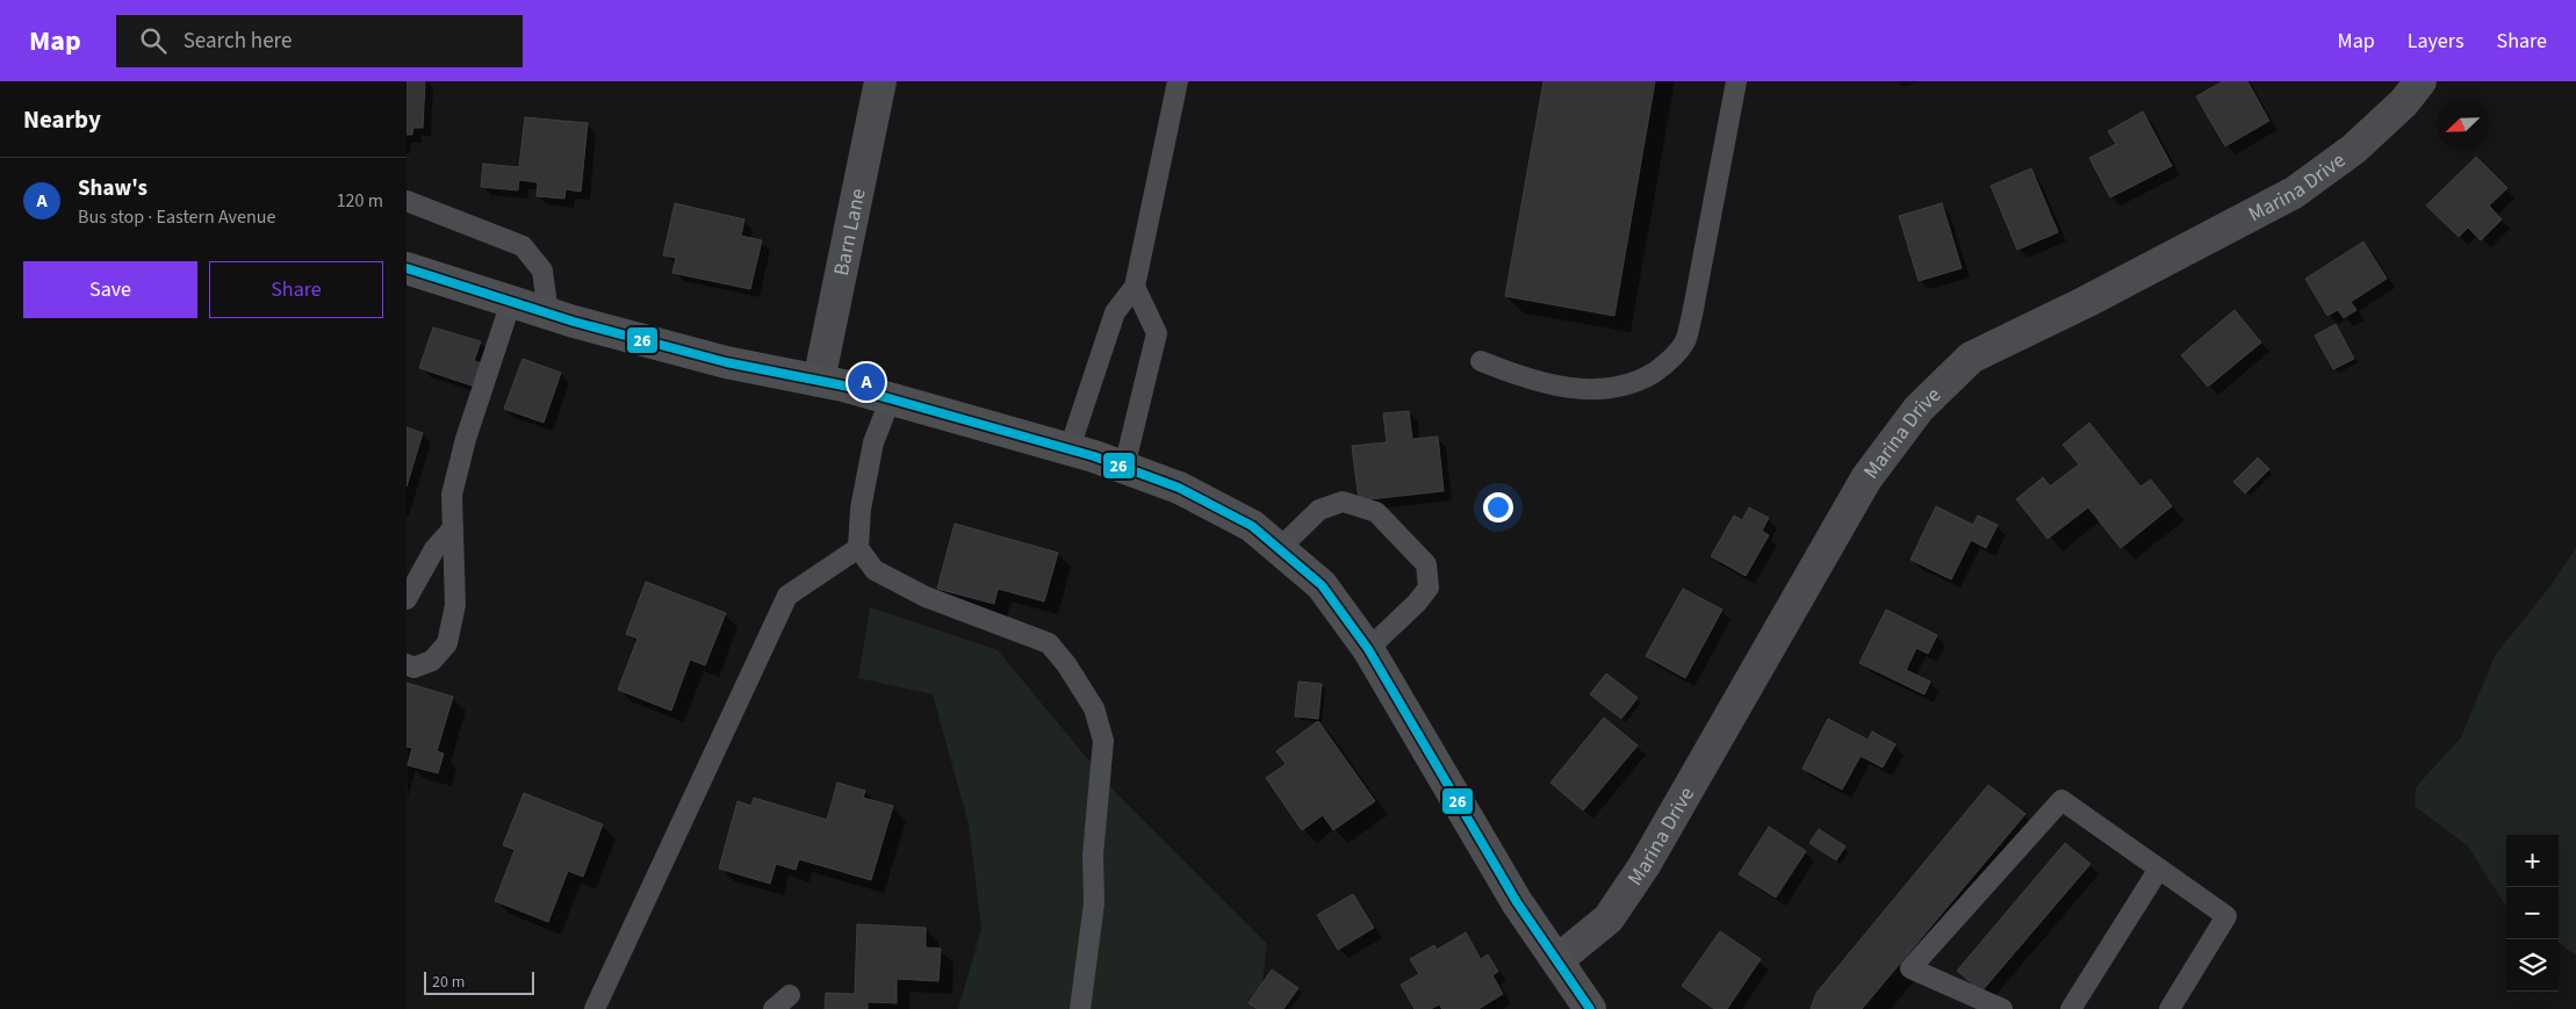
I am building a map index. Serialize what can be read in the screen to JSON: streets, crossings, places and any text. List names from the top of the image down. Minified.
{"streets":{"street":["Marina Drive","Barn Lane"]},"lines":["transit line 26"],"scale_bar":"20 m","north":"bottom left","page":{"header":"Map","search":"Search here","nav":["Map","Layers","Share"],"heading":"Nearby","list":[{"mark":"A","name":"Shaw's","note":"Bus stop · Eastern Avenue","value":"120 m"}],"buttons":["Save","Share"],"pins":"A","map_buttons":["+","−"],"scale":"20 m"}}
